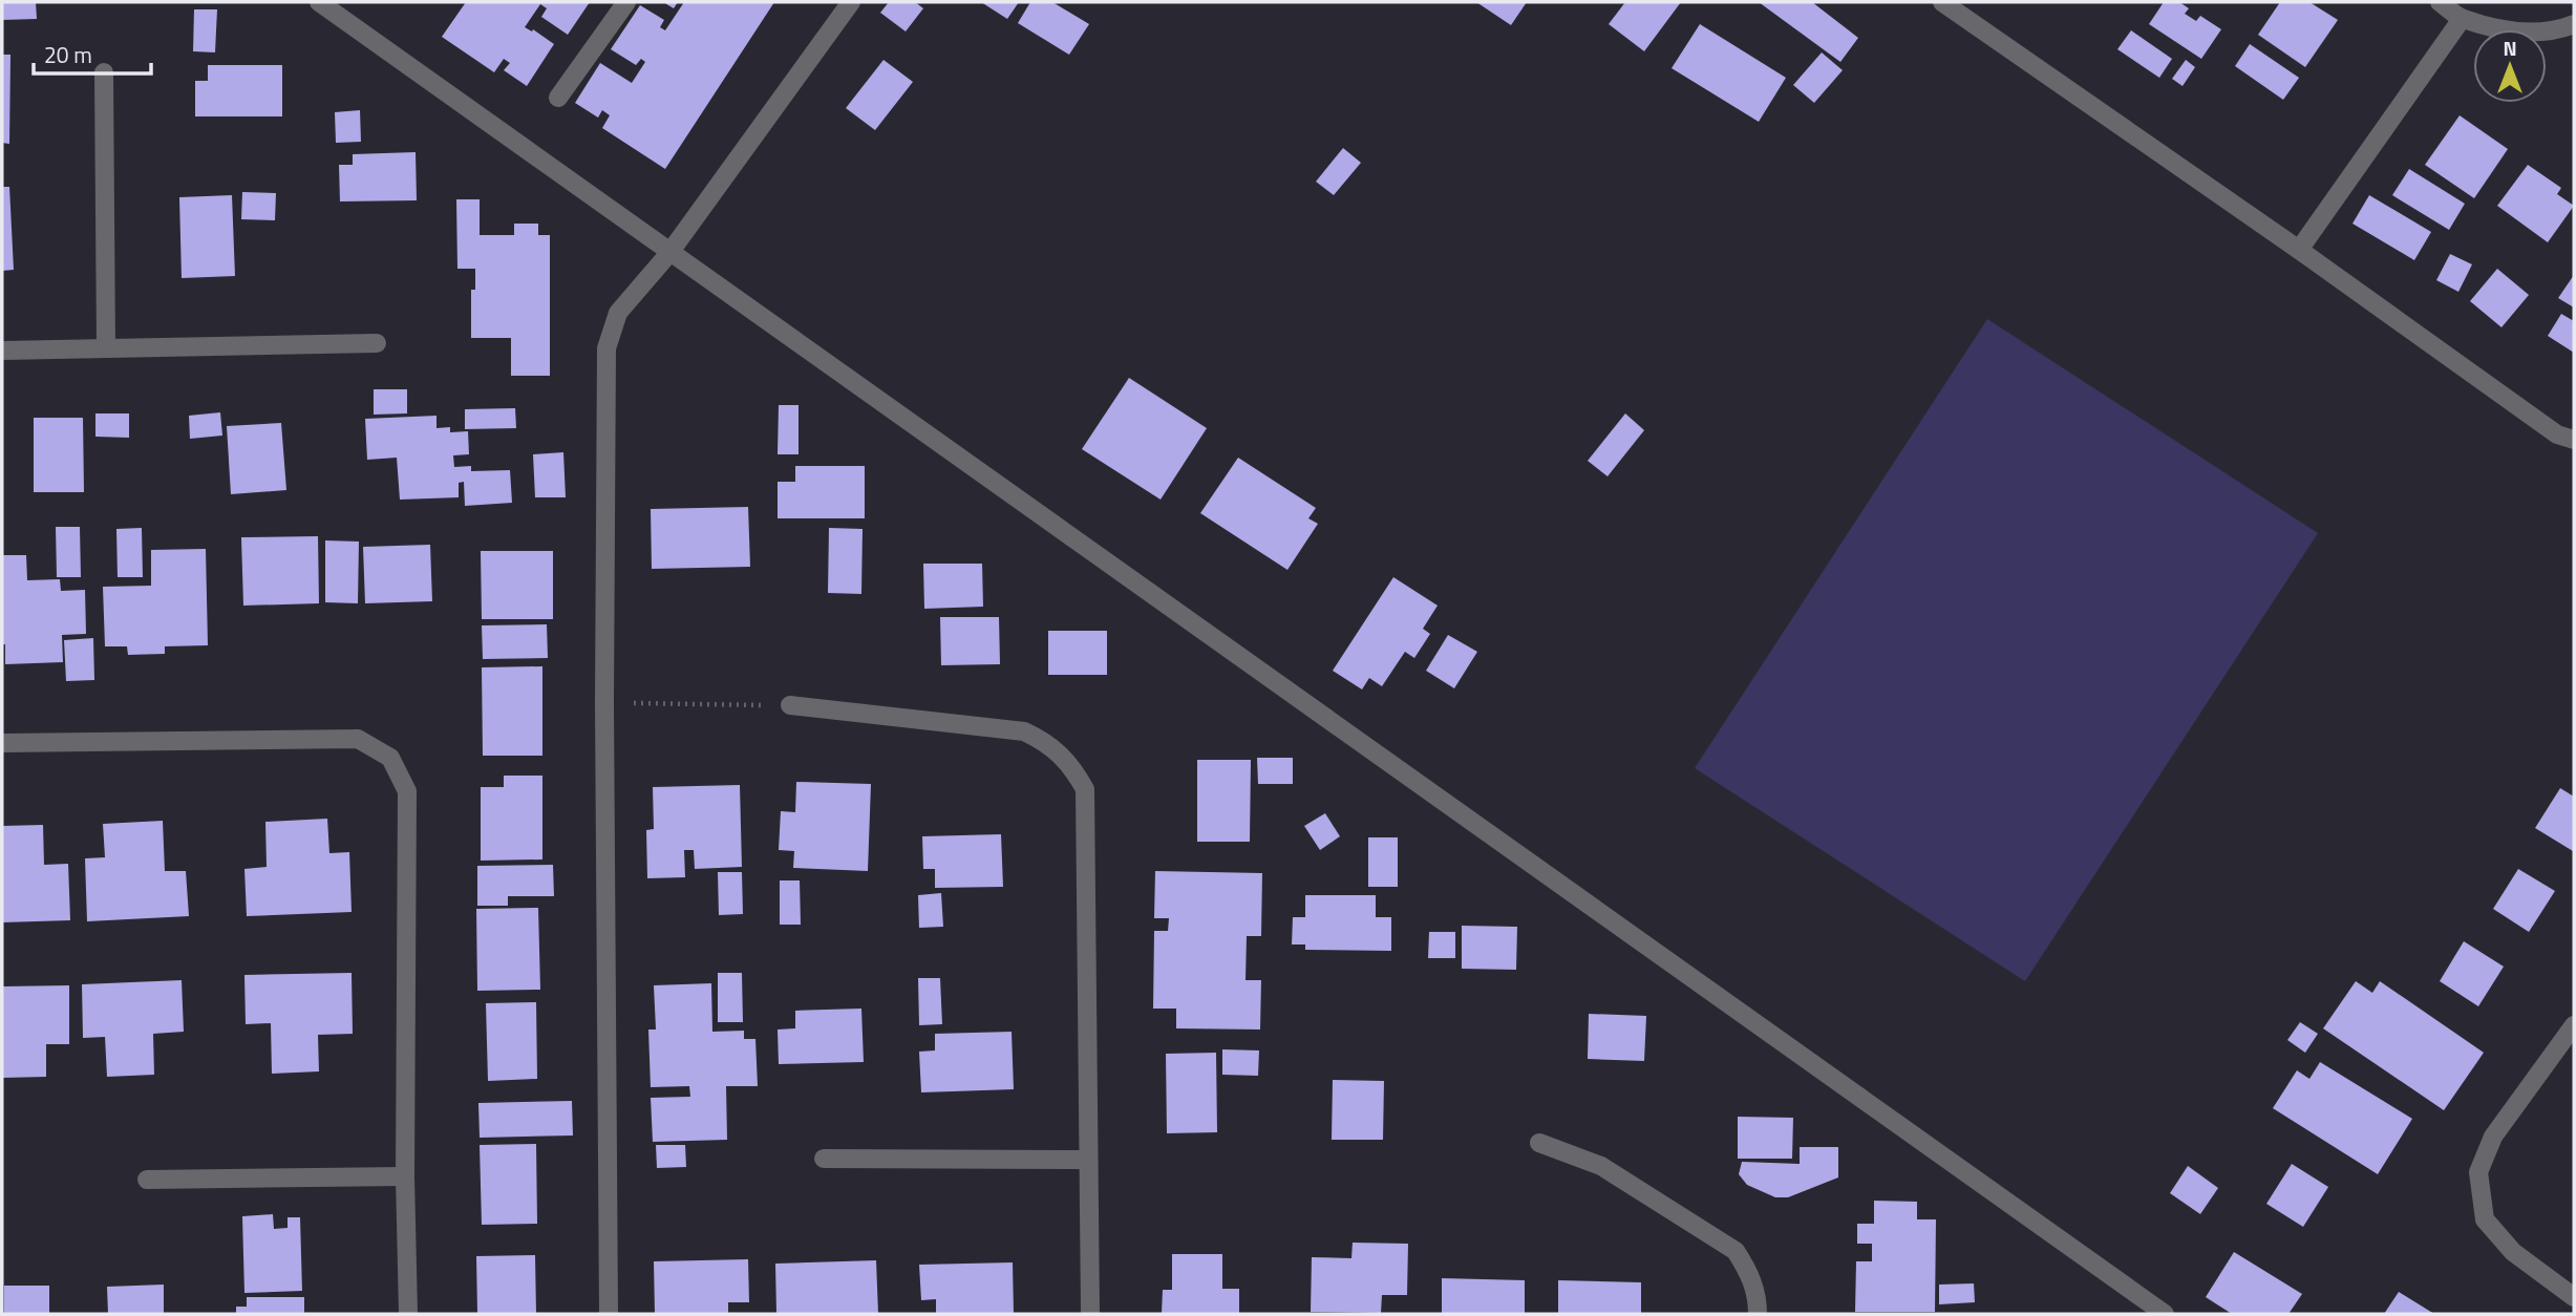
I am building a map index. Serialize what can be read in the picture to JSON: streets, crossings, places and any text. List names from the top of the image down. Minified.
{"scale_bar":"20 m","north":"top"}
